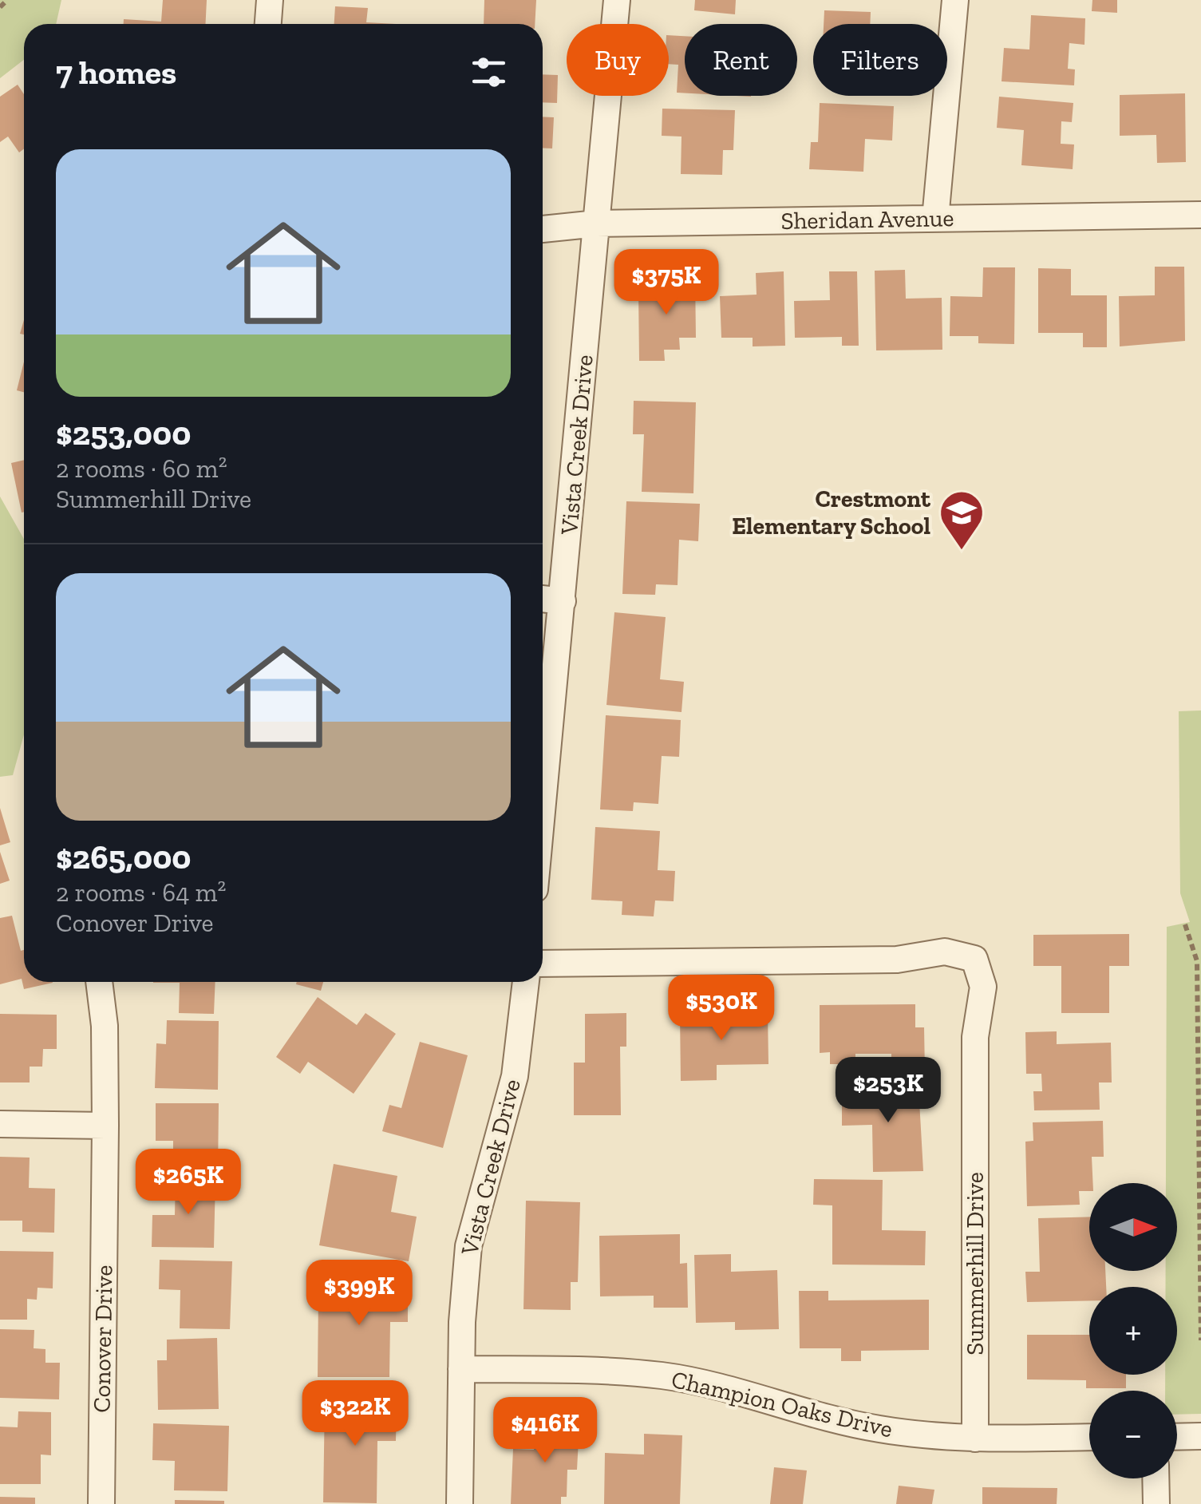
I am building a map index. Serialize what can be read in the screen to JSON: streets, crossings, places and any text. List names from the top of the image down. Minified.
{"streets":{"street":["Sheridan Avenue","Vista Creek Drive","Summerhill Drive","Conover Drive","Champion Oaks Drive"]},"crossings":[["Sheridan Avenue","Vista Creek Drive"],["Vista Creek Drive","Champion Oaks Drive"],["Summerhill Drive","Champion Oaks Drive"]],"places":{"school or university":["Crestmont Elementary School"]},"north":"right","page":{"chip":["Buy","Rent","Filters"],"heading":"7 homes","list":[{"name":"$253,000","note":"2 rooms · 60 m² · Summerhill Drive"},{"name":"$265,000","note":"2 rooms · 64 m² · Conover Drive"}],"price":["$375K","$530K","$253K","$265K","$399K","$322K","$416K"],"map_buttons":["+","−"]}}
